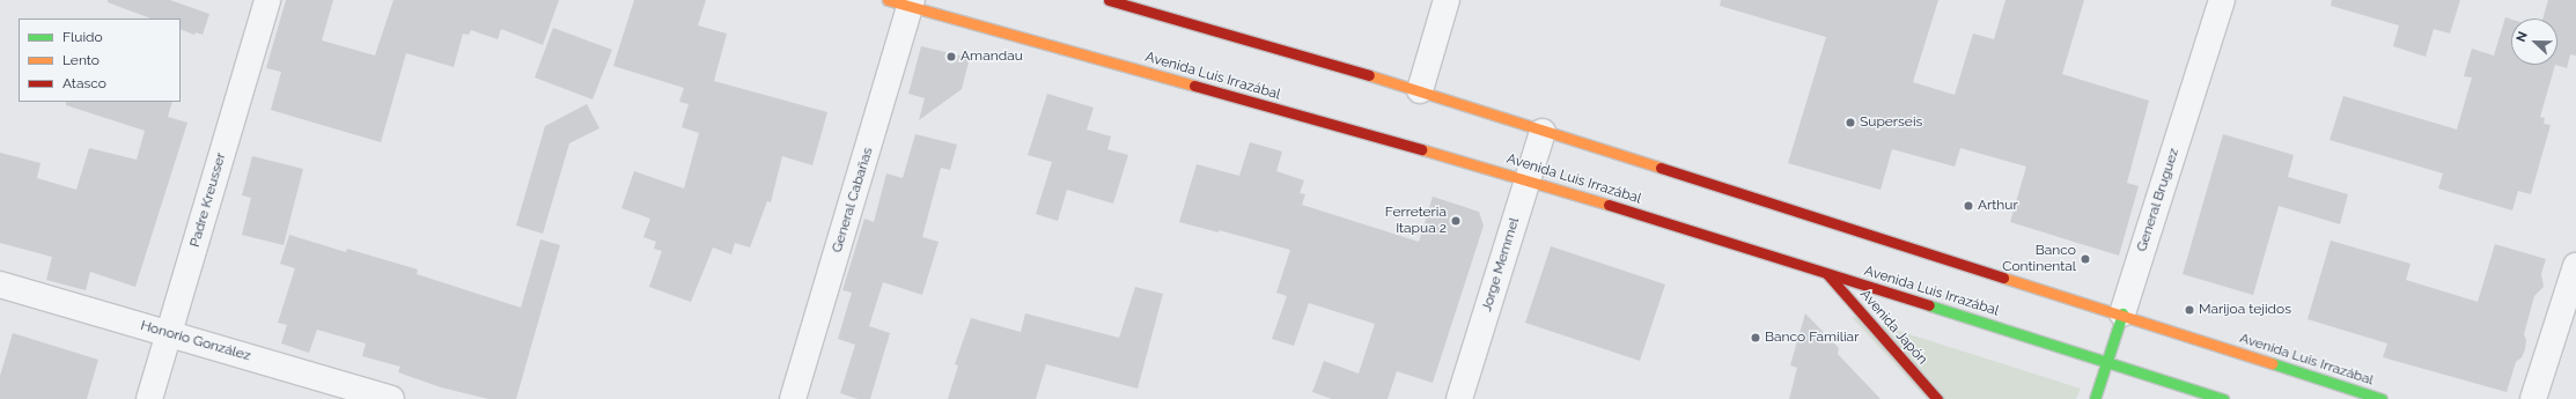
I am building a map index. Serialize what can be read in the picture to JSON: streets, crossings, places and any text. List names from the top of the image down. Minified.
{"streets":{"main road":["Avenida Luis Irrazábal","General Bruguez","Avenida Japón"],"street":["Padre Kreusser","General Cabañas","Jorge Memmel","Honorio González"]},"crossings":[["Avenida Luis Irrazábal","General Cabañas"],["Avenida Luis Irrazábal","General Bruguez"],["Avenida Luis Irrazábal","Jorge Memmel"],["Avenida Luis Irrazábal","Avenida Japón"],["Padre Kreusser","Honorio González"]],"places":["Amandau","Superseis","Arthur","Ferreteria Itapua 2","Banco Continental","Marijoa tejidos","Banco Familiar"],"legend":["Fluido","Lento","Atasco"],"north":"left"}
